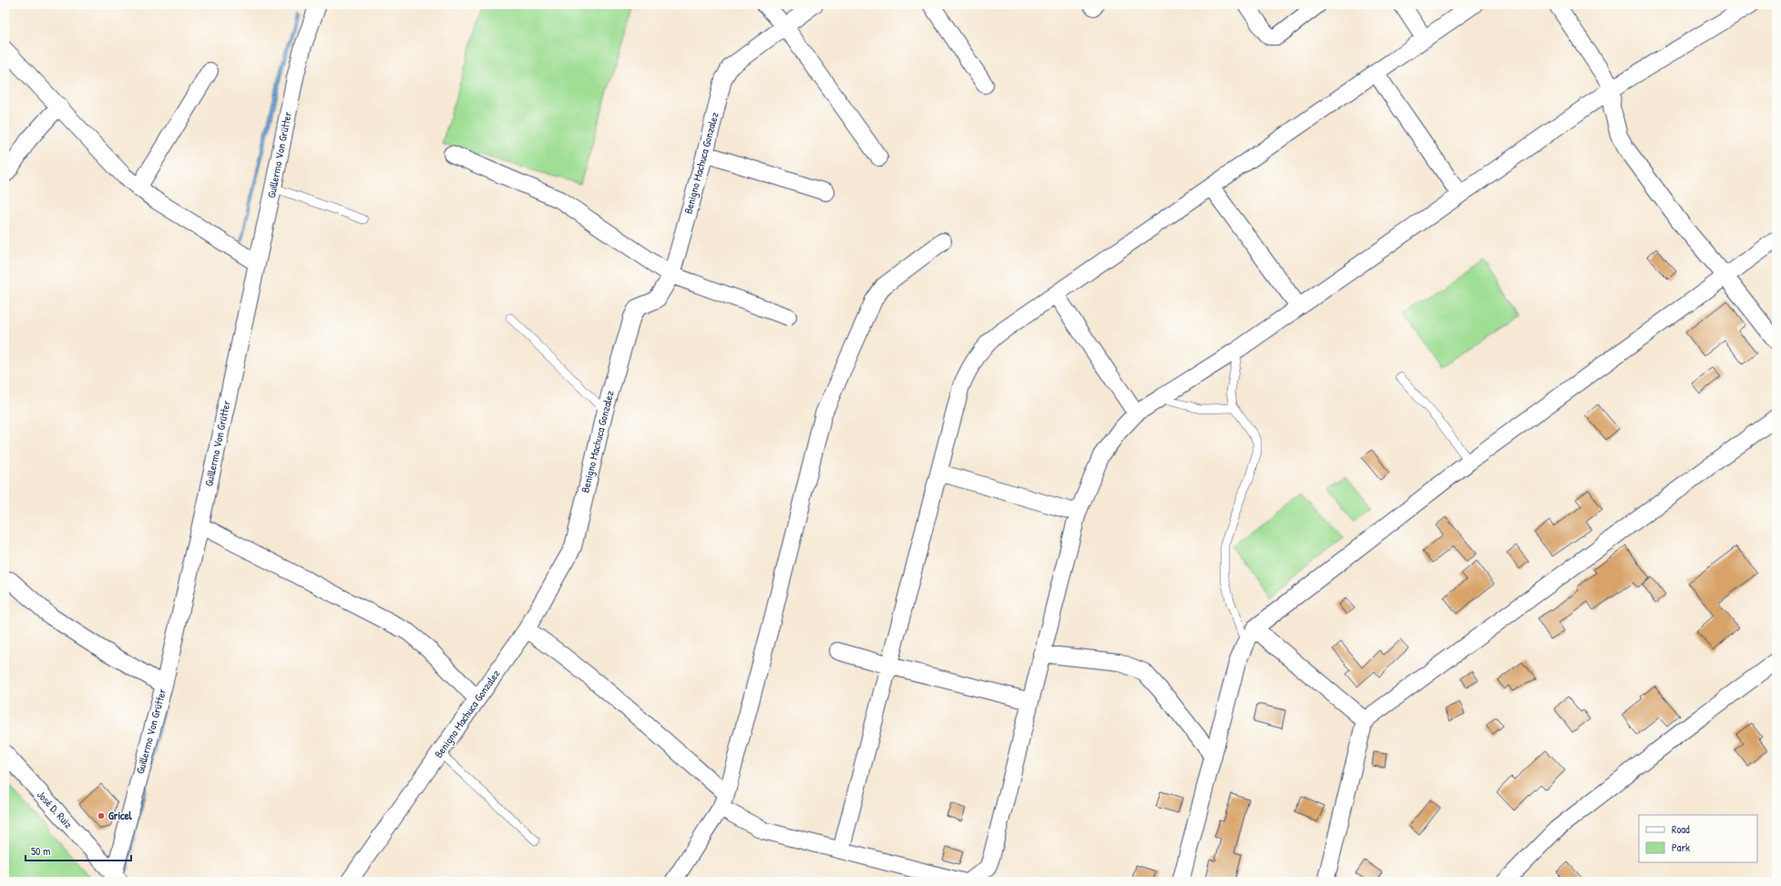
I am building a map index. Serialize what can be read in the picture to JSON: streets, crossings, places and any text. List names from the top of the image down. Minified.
{"streets":{"street":["Guillermo Von Grütter","Benigno Machuca Gonzalez","José D. Ruiz"]},"crossings":[["Guillermo Von Grütter","José D. Ruiz"]],"places":["Gricel"],"legend":["Road","Park"],"scale_bar":"50 m"}
